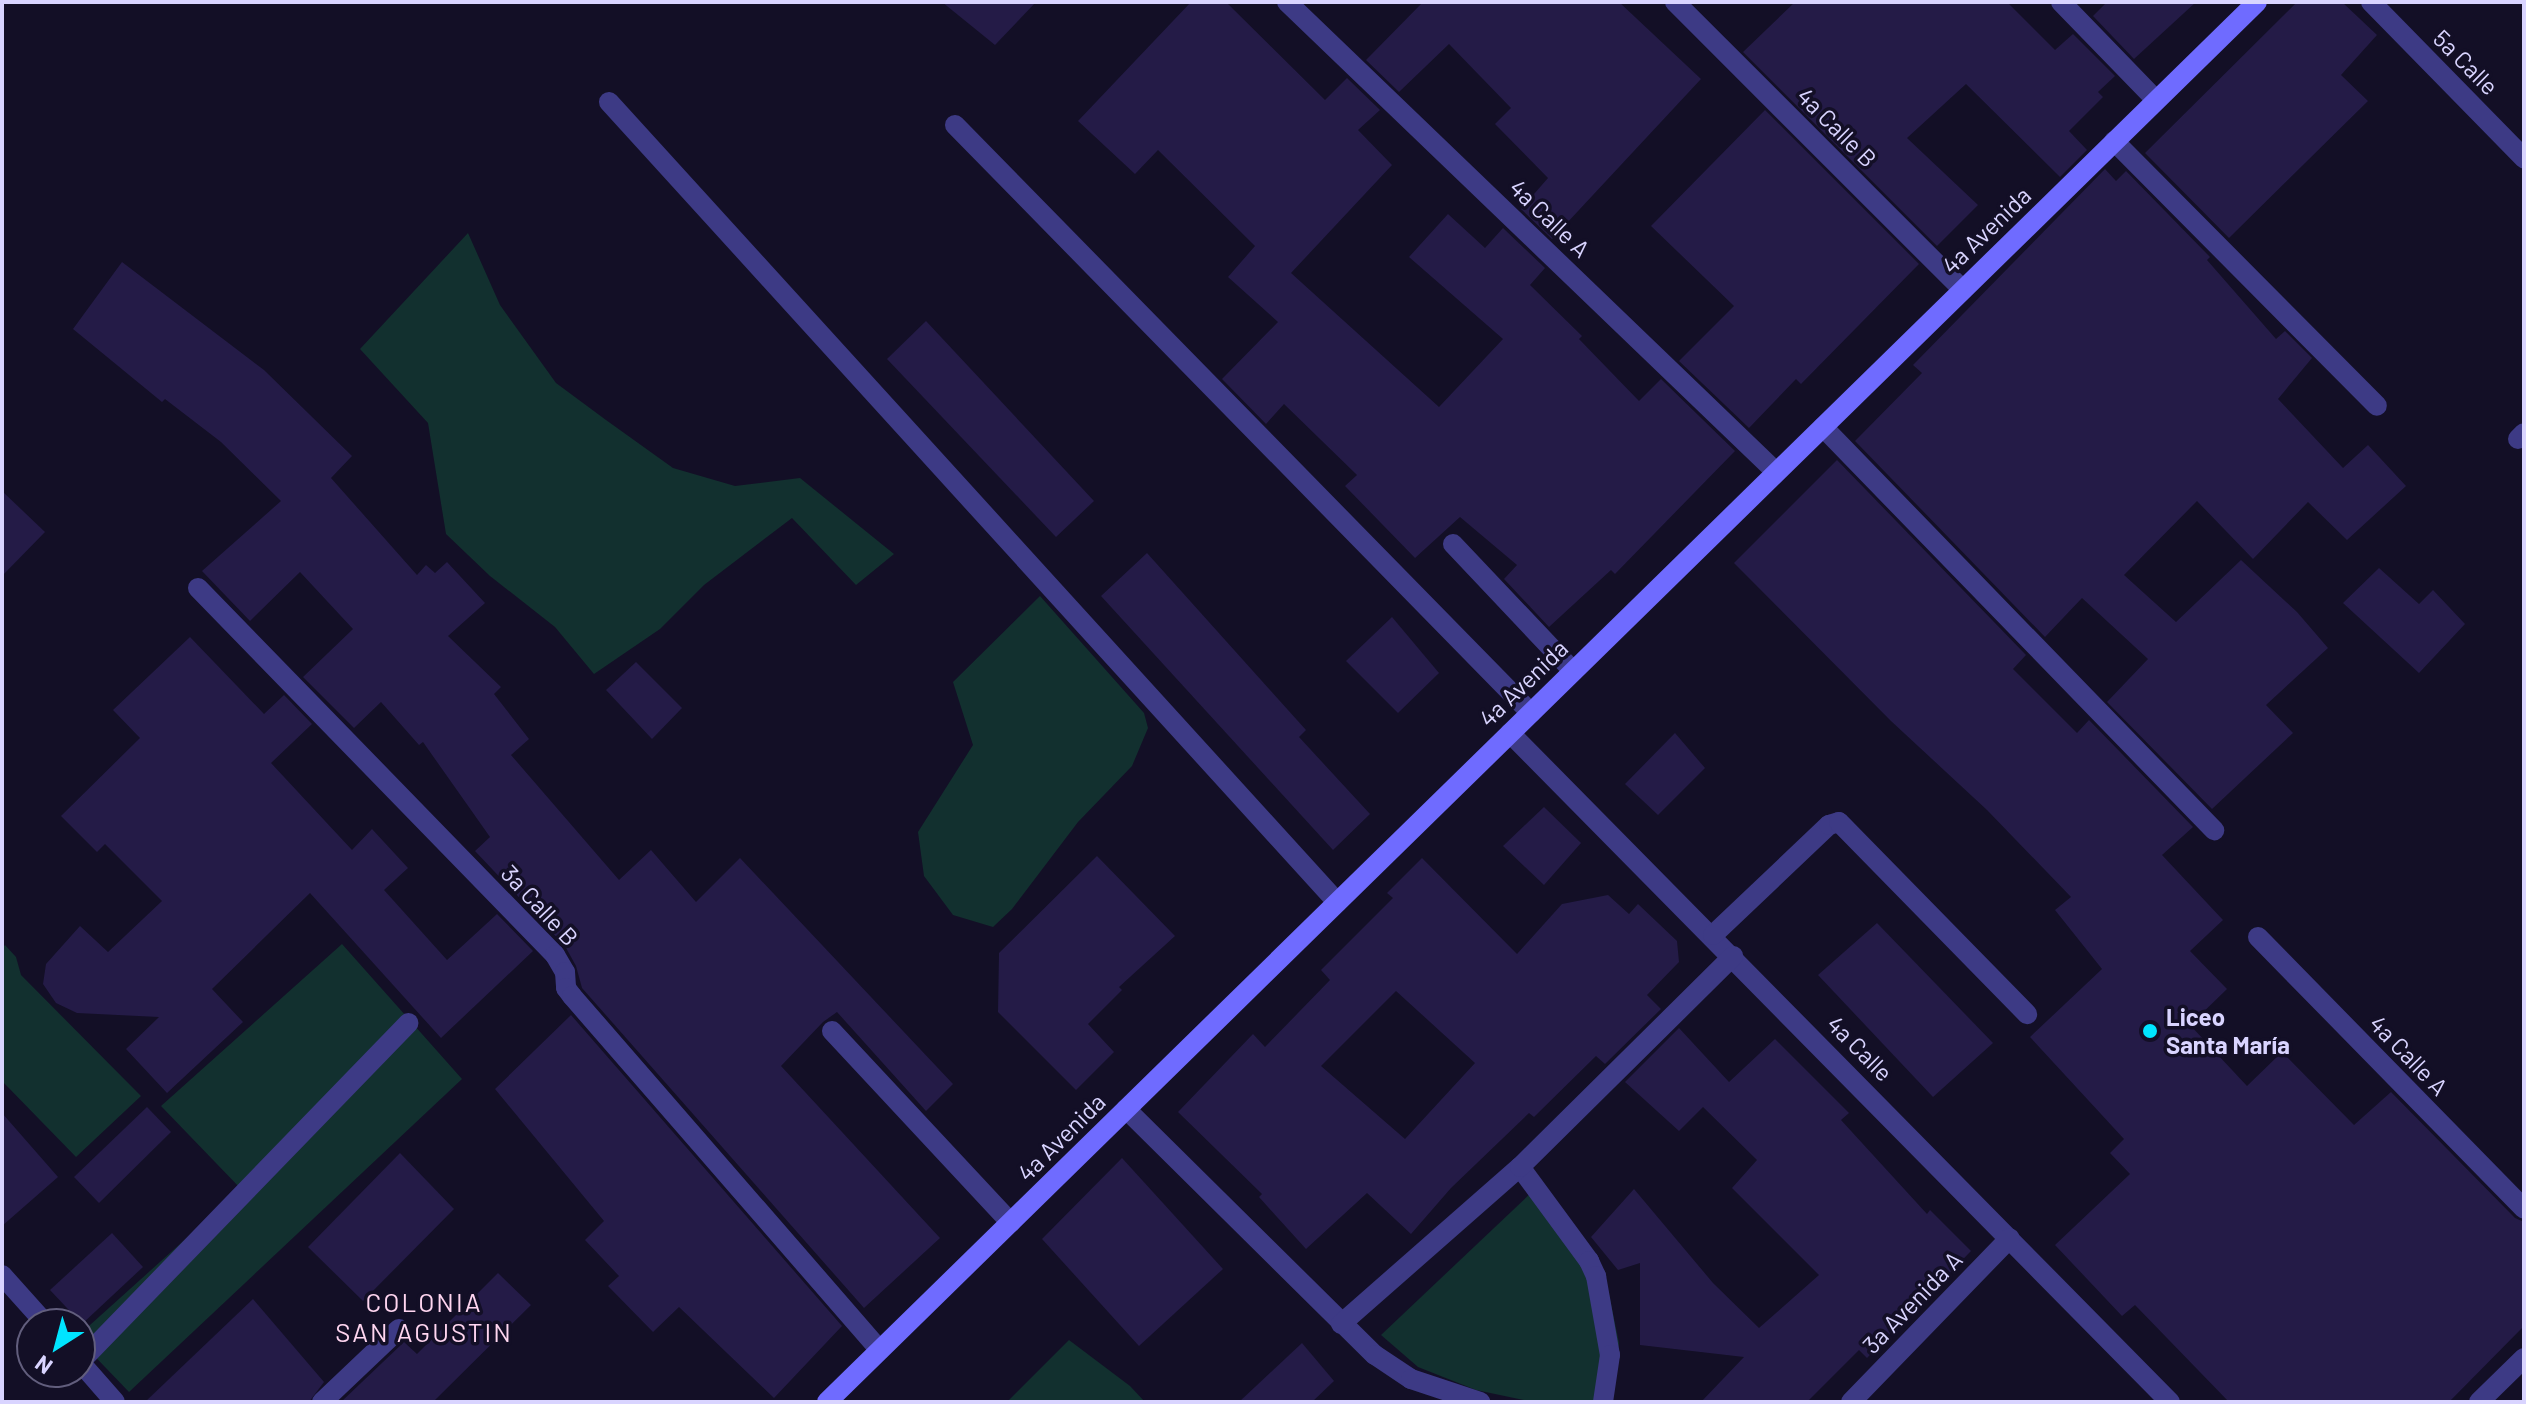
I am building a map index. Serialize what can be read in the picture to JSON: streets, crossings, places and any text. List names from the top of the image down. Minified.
{"streets":{"street":["5a Calle","4a Calle B","4a Calle A","4a Avenida","3a Calle B","4a Calle","3a Avenida A"]},"crossings":[["4a Calle B","4a Avenida"],["4a Calle A","4a Avenida"],["4a Avenida","3a Calle B"],["4a Avenida","4a Calle"],["4a Calle","3a Avenida A"]],"districts":["COLONIA SAN AGUSTIN"],"places":["Liceo Santa María"],"north":"bottom left"}
